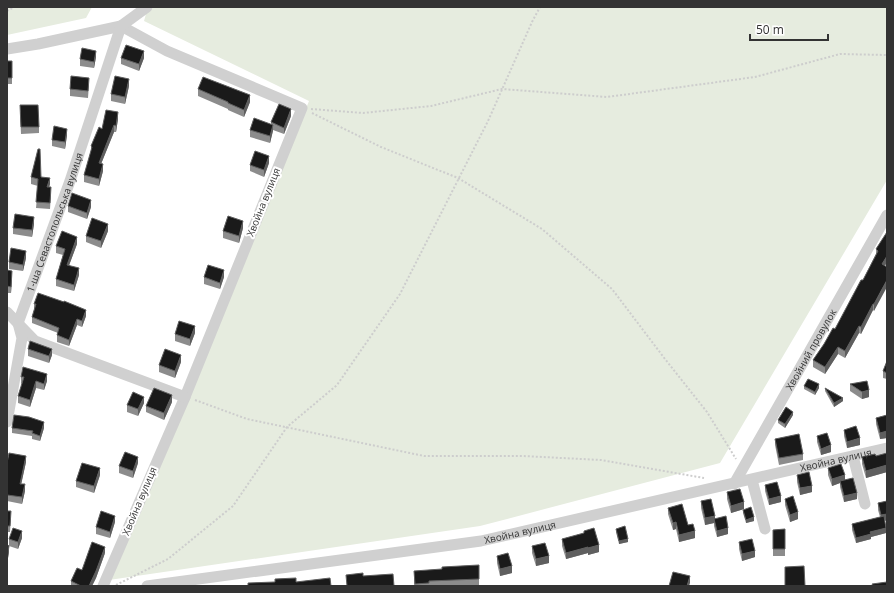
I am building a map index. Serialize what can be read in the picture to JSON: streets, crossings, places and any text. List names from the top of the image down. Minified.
{"streets":{"street":["Хвойна вулиця","1-ша Севастопольська вулиця","Хвойний провулок"]},"crossings":[["Хвойна вулиця","Хвойний провулок"]],"scale_bar":"50 m"}
